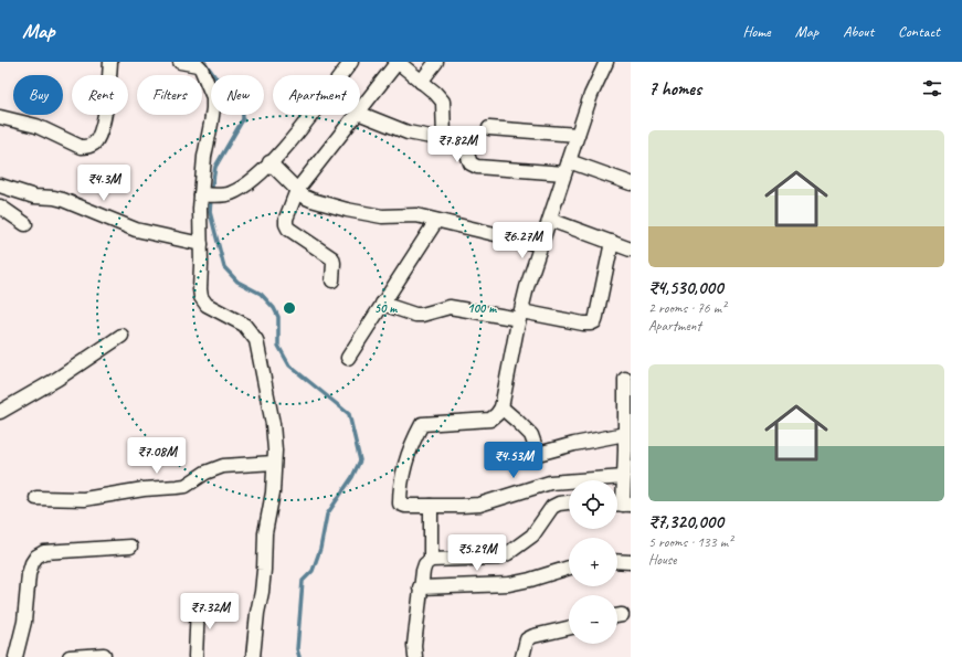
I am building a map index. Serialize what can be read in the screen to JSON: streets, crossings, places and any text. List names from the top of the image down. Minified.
{"page":{"header":"Map","nav":["Home","Map","About","Contact"],"heading":"7 homes","chip":["Buy","Rent","Filters","New","Apartment"],"list":[{"name":"₹4,530,000","note":"2 rooms · 76 m² · Apartment"},{"name":"₹7,320,000","note":"5 rooms · 133 m² · House"}],"price":["₹7.82M","₹4.3M","₹6.27M","₹7.08M","₹4.53M","₹5.29M","₹7.32M"],"map_buttons":["+","−"]},"rings":["50 m","100 m"]}
